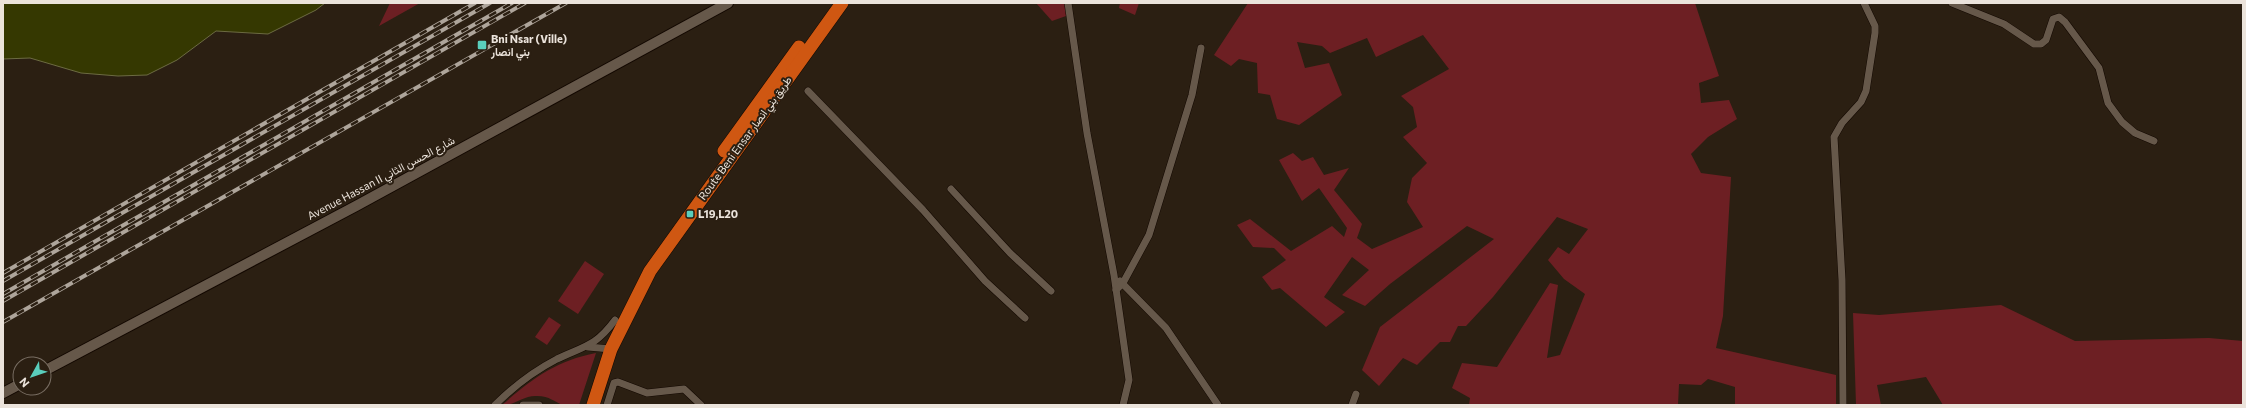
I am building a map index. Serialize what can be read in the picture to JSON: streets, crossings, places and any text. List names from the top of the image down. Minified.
{"streets":{"highway":["Route Beni Ensar طريق بني انصار"],"street":["Avenue Hassan II شارع الحسن الثاني"]},"places":{"transit":["Bni Nsar (Ville) بني انصار","L19,L20"]},"north":"bottom left"}
